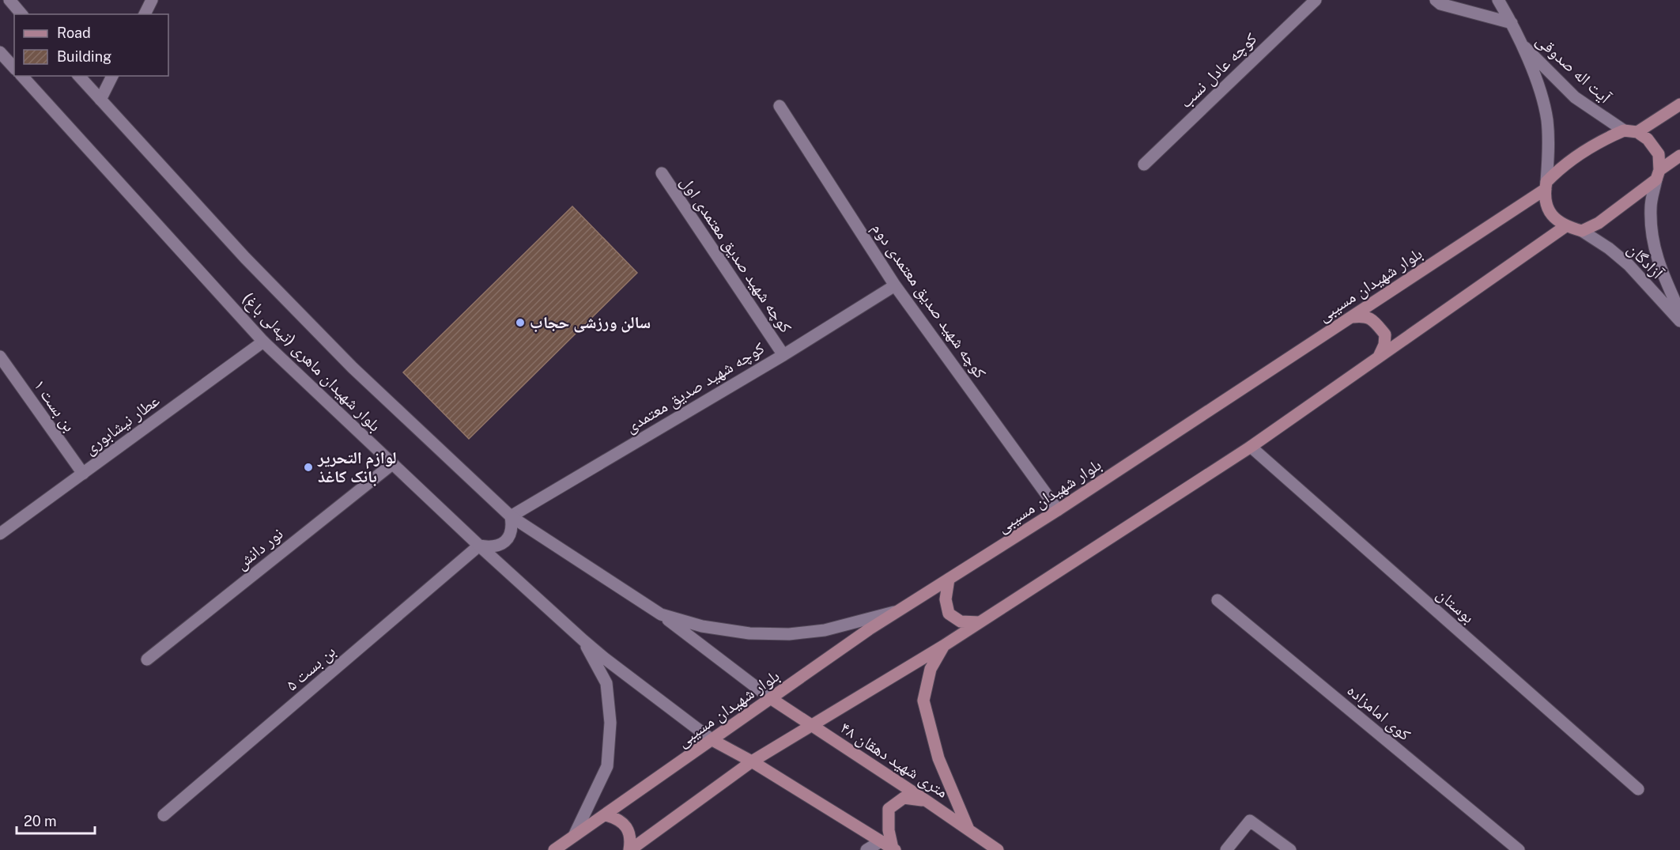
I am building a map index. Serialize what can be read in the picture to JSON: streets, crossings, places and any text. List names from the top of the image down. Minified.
{"streets":{"main road":["بلوار شهیدان مسیبی","۴۸ متری شهید دهقان"],"street":["آیت اله صدوقی","کوچه عادل نسب","کوچه شهید صدیق معتمدی اول","آزادگان","کوچه شهید صدیق معتمدی دوم","بلوار شهیدان ماهری (تپه‌لی باغ)","کوچه شهید صدیق معتمدی","بن بست ۱","عطار نیشابوری","نور دانش","بوستان","بن بست ۵","کوی امامزاده"]},"crossings":[["آیت اله صدوقی","بلوار شهیدان مسیبی"],["کوچه شهید صدیق معتمدی اول","کوچه شهید صدیق معتمدی"],["بلوار شهیدان مسیبی","کوچه شهید صدیق معتمدی دوم"],["بلوار شهیدان مسیبی","بلوار شهیدان ماهری (تپه‌لی باغ)"],["بلوار شهیدان مسیبی","۴۸ متری شهید دهقان"],["کوچه شهید صدیق معتمدی دوم","کوچه شهید صدیق معتمدی"],["بلوار شهیدان ماهری (تپه‌لی باغ)","کوچه شهید صدیق معتمدی"],["بلوار شهیدان ماهری (تپه‌لی باغ)","عطار نیشابوری"],["بلوار شهیدان ماهری (تپه‌لی باغ)","نور دانش"],["بلوار شهیدان ماهری (تپه‌لی باغ)","بن بست ۵"],["بلوار شهیدان ماهری (تپه‌لی باغ)","۴۸ متری شهید دهقان"],["بن بست ۱","عطار نیشابوری"]],"places":["سالن ورزشی حجاب","لوازم التحریر بانک کاغذ"],"legend":["Road","Building"],"scale_bar":"20 m"}
